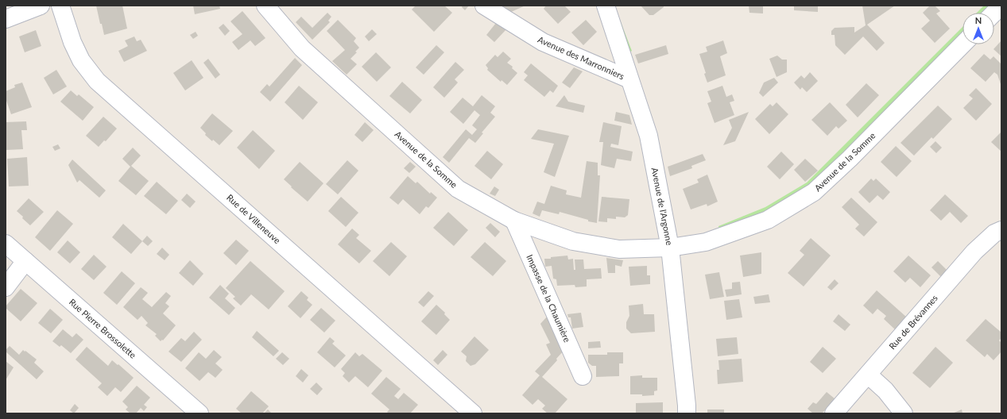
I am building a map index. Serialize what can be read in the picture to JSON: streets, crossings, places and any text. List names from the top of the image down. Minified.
{"streets":{"street":["Avenue des Marronniers","Avenue de la Somme","Avenue de l'Argonne","Rue de Villeneuve","Impasse de la Chaumière","Rue de Brévannes","Rue Pierre Brossolette"]},"crossings":[["Avenue des Marronniers","Avenue de l'Argonne"],["Avenue de la Somme","Avenue de l'Argonne"],["Avenue de la Somme","Impasse de la Chaumière"]],"north":"top"}
